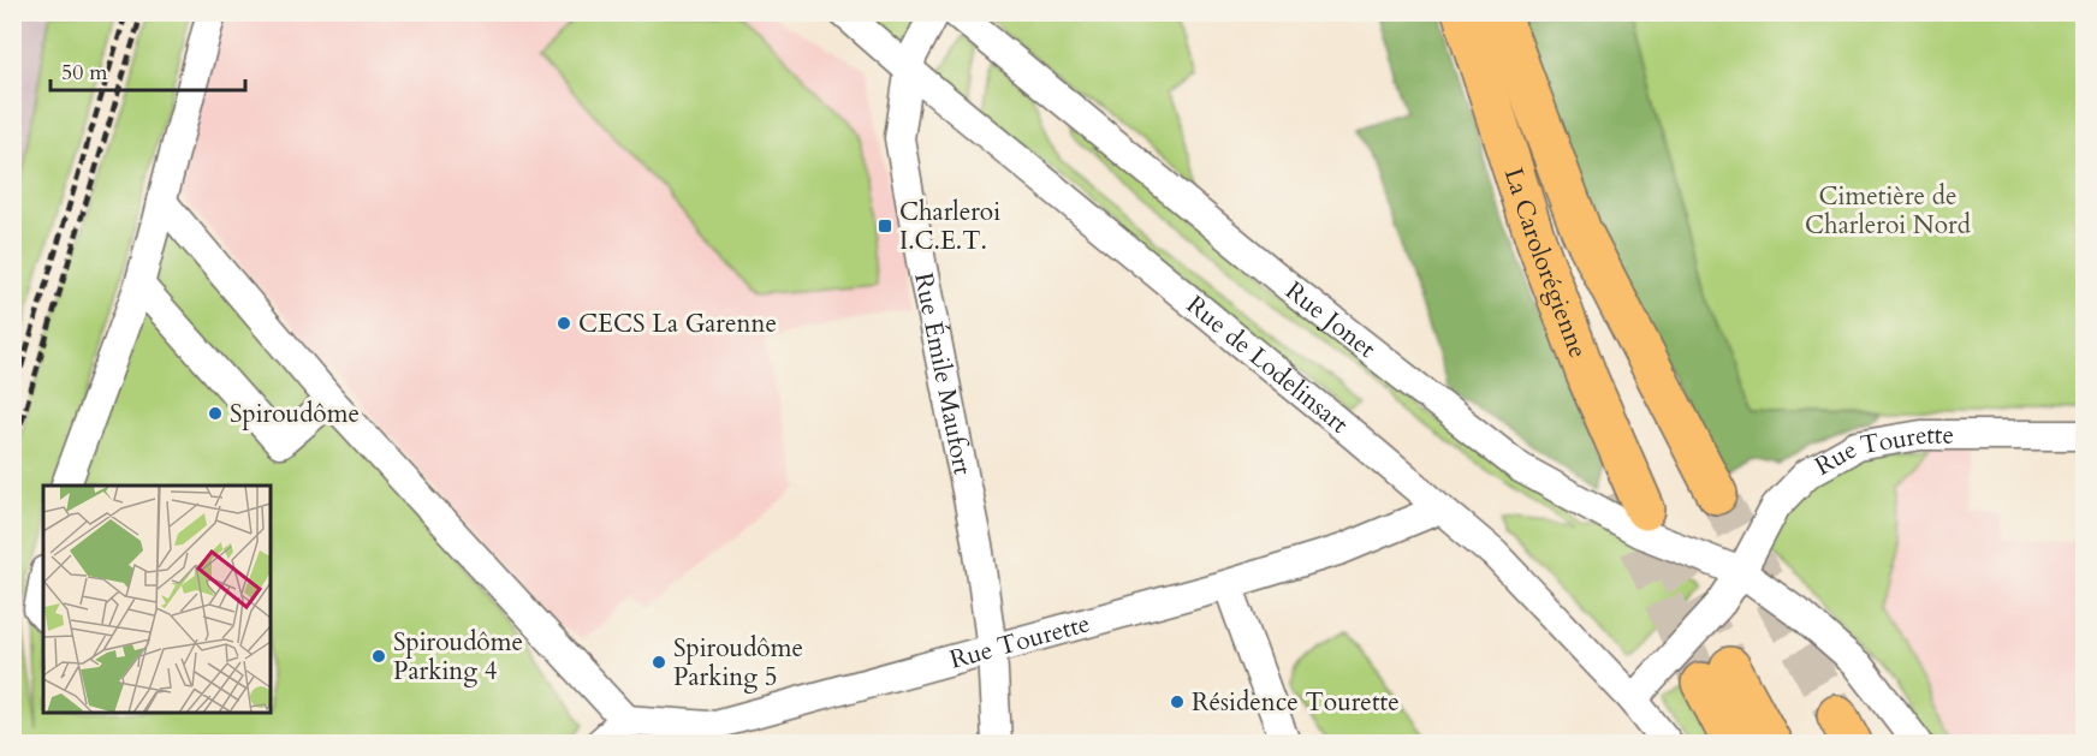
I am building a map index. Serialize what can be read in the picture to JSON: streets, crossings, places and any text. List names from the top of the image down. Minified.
{"streets":{"highway":["La Carolorégienne"],"street":["Rue Jonet","Rue de Lodelinsart","Rue Émile Maufort","Rue Tourette"]},"crossings":[["Rue Jonet","Rue Tourette"],["Rue de Lodelinsart","Rue Émile Maufort"],["Rue de Lodelinsart","Rue Tourette"],["Rue Émile Maufort","Rue Tourette"]],"parks":["Cimetière de Charleroi Nord"],"places":{"transit":["Charleroi I.C.E.T."],"other":["CECS La Garenne","Spiroudôme","Spiroudôme Parking 4","Spiroudôme Parking 5","Résidence Tourette"]},"scale_bar":"50 m"}
